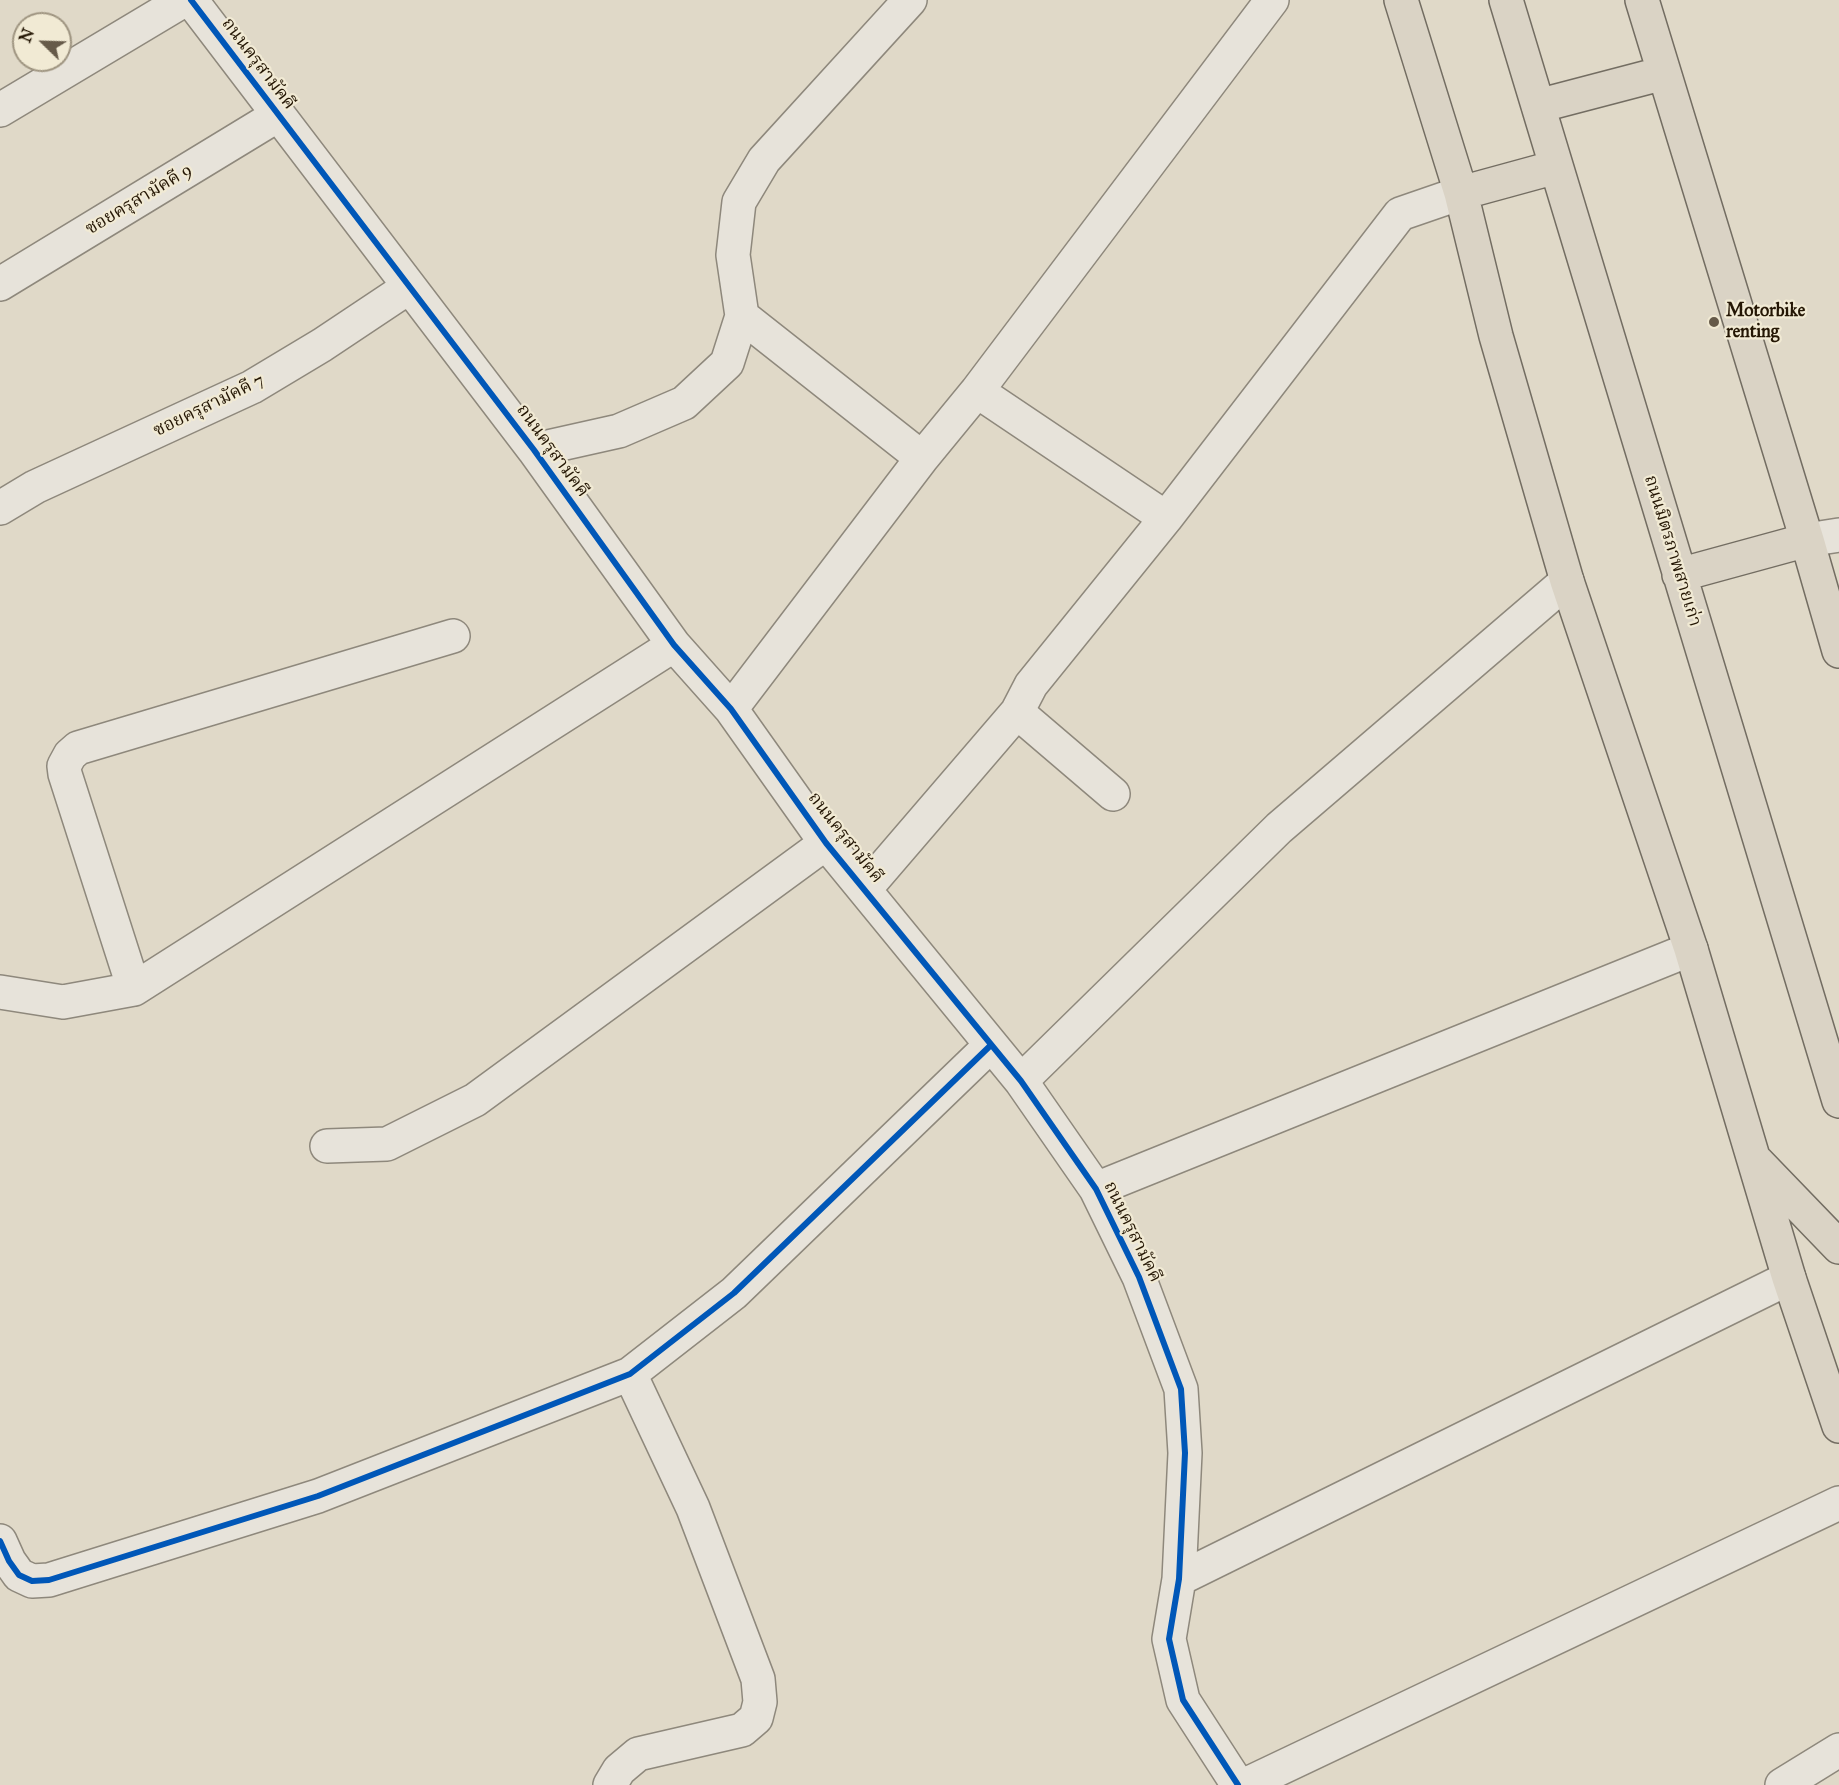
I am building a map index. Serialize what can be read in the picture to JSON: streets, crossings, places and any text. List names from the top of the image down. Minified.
{"streets":{"main road":["ถนนมิตรภาพสายเก่า"],"street":["ถนนครุสามัคคี","ซอยครุสามัคคี 9","ซอยครุสามัคคี 7"]},"crossings":[["ถนนครุสามัคคี","ซอยครุสามัคคี 9"],["ถนนครุสามัคคี","ซอยครุสามัคคี 7"]],"places":["Motorbike renting"],"north":"top left"}
